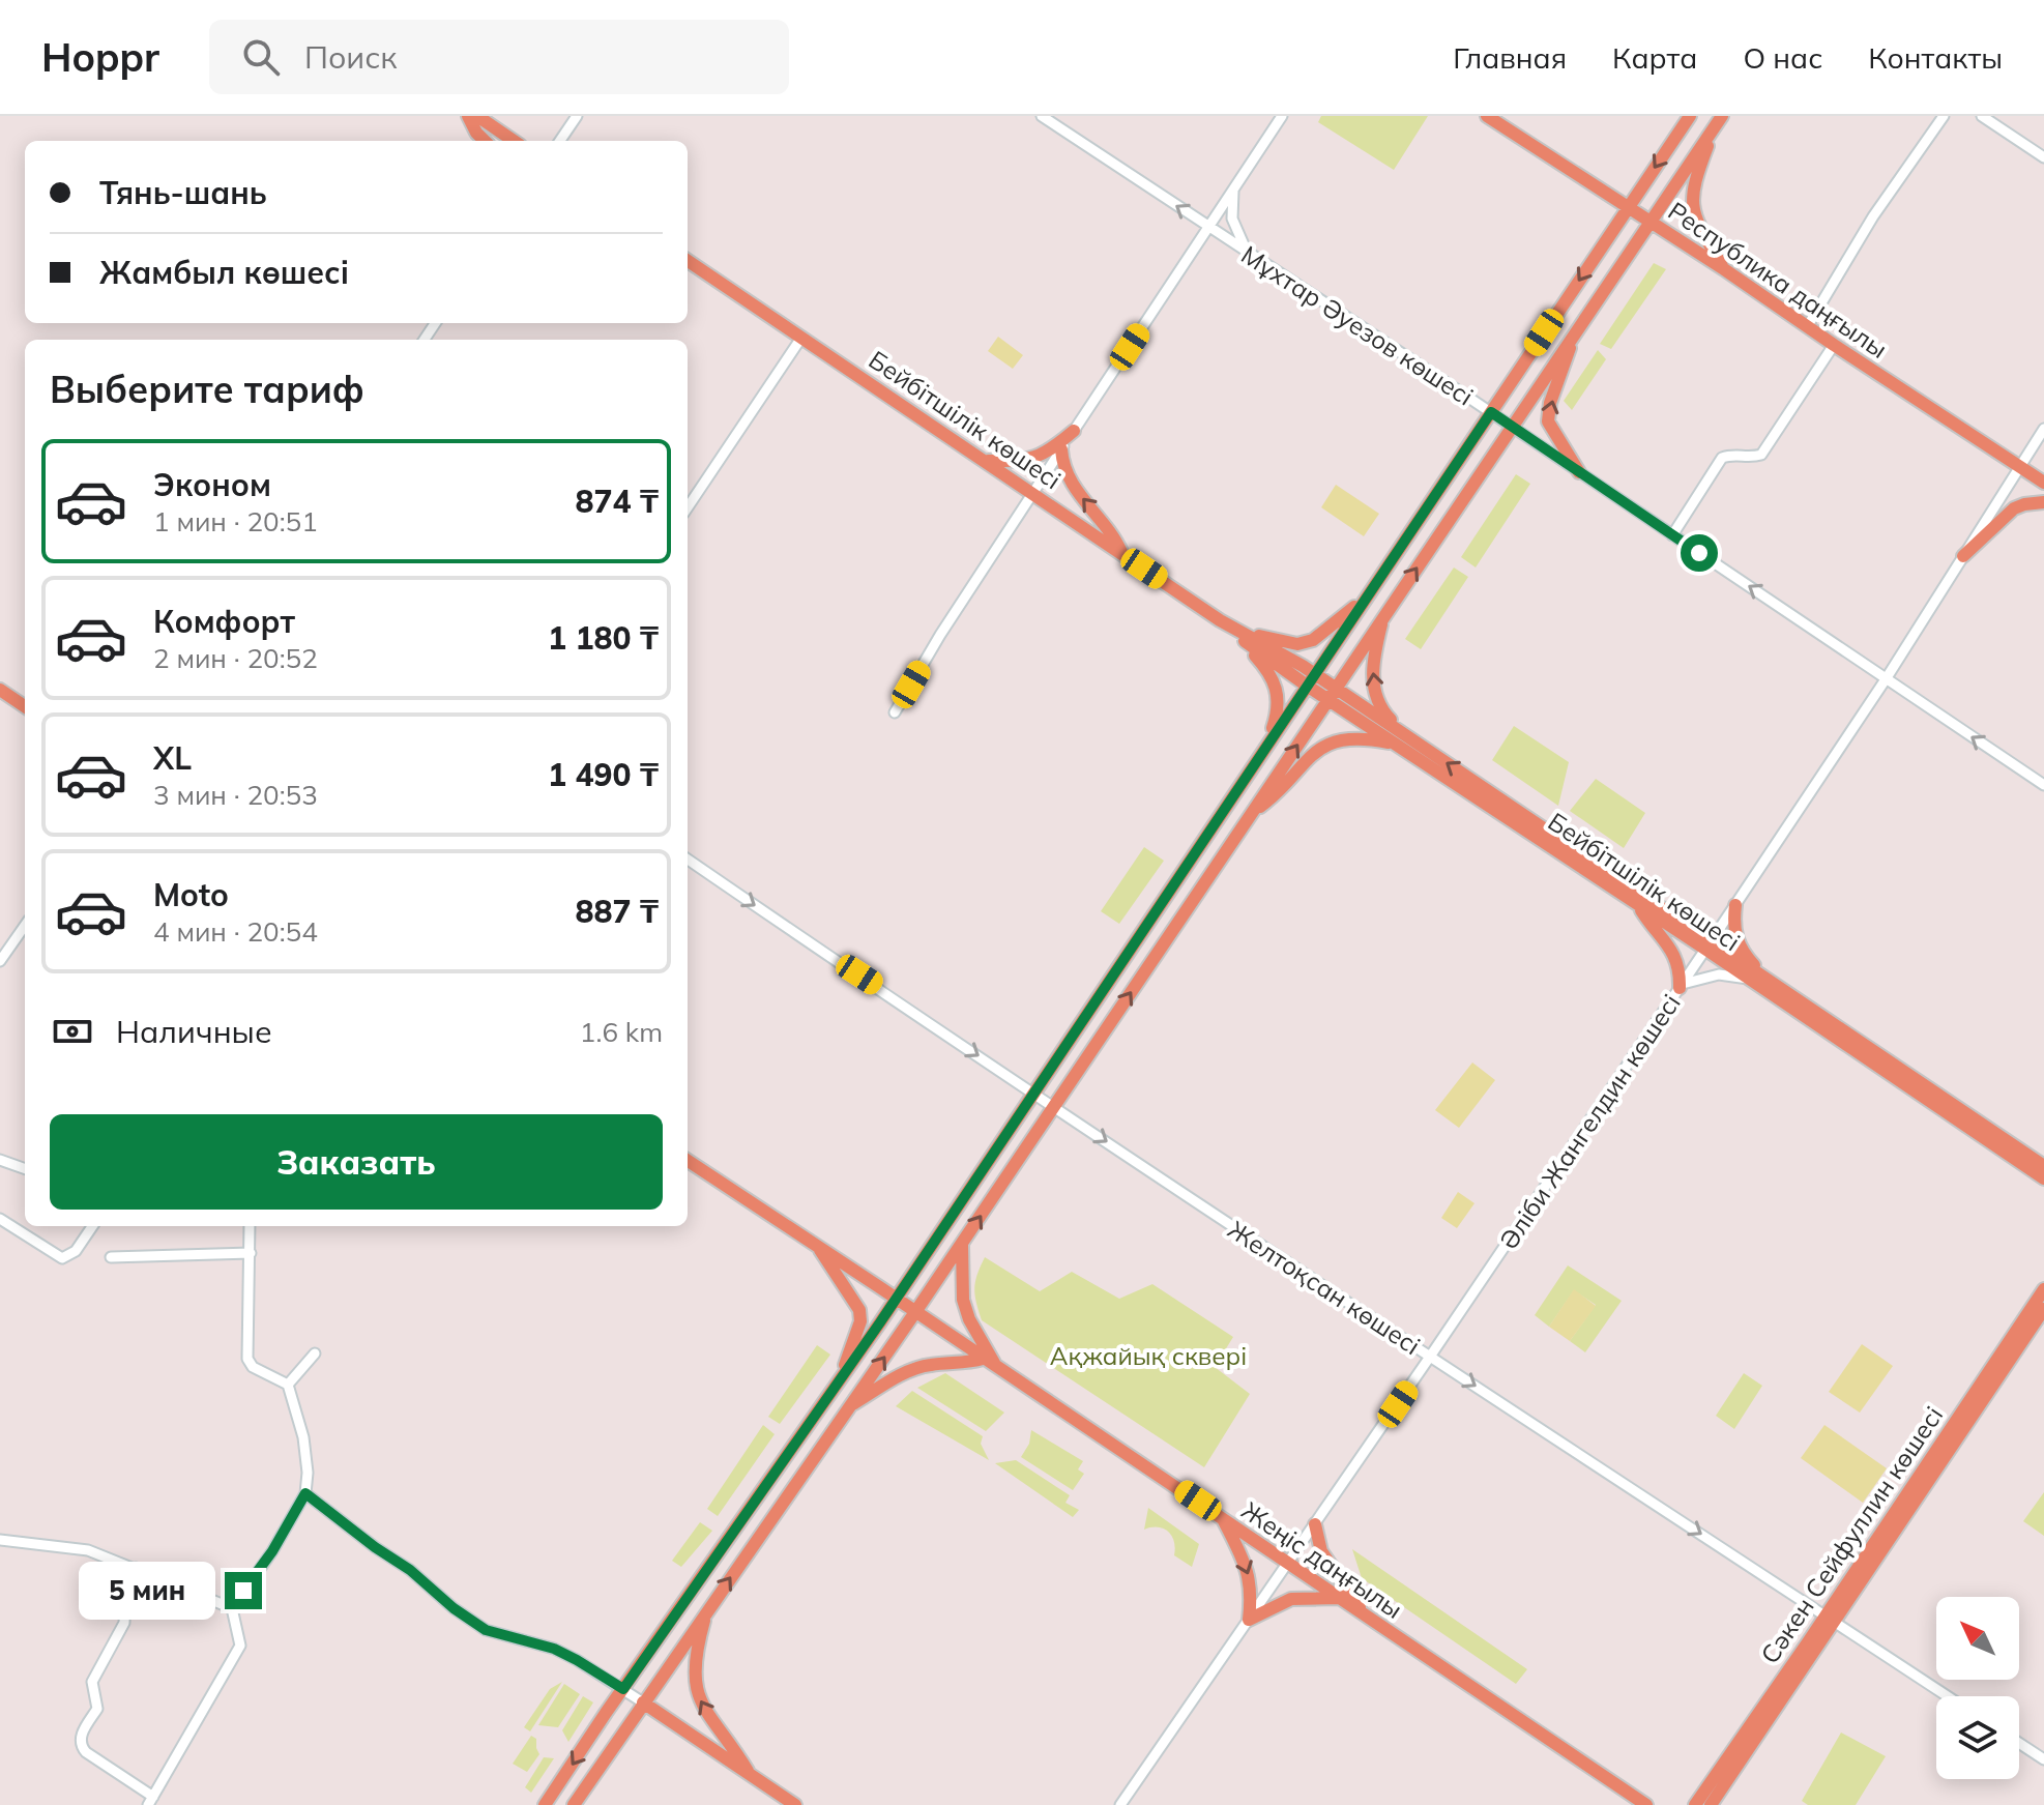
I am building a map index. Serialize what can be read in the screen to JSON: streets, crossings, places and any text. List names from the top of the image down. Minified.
{"streets":{"main road":["Республика даңғылы","Бейбітшілік көшесі","Сәкен Сейфуллин көшесі","Жеңіс даңғылы"],"street":["Мұхтар Әуезов көшесі","Әліби Жангелдин көшесі","Желтоқсан көшесі"]},"crossings":[["Республика даңғылы","Әліби Жангелдин көшесі"],["Мұхтар Әуезов көшесі","Әліби Жангелдин көшесі"],["Бейбітшілік көшесі","Әліби Жангелдин көшесі"],["Әліби Жангелдин көшесі","Желтоқсан көшесі"],["Әліби Жангелдин көшесі","Жеңіс даңғылы"],["Желтоқсан көшесі","Сәкен Сейфуллин көшесі"]],"one_way":["Мұхтар Әуезов көшесі","Желтоқсан көшесі"],"parks":["Ақжайық сквері"],"north":"top left","page":{"header":"Hoppr","search":"Поиск","nav":["Главная","Карта","О нас","Контакты"],"banner":["Тянь-шань","Жамбыл көшесі"],"heading":"Выберите тариф","list":[{"name":"Эконом","note":"1 мин · 20:51","value":"874 ₸"},{"name":"Комфорт","note":"2 мин · 20:52","value":"1 180 ₸"},{"name":"XL","note":"3 мин · 20:53","value":"1 490 ₸"},{"name":"Moto","note":"4 мин · 20:54","value":"887 ₸"}],"pay":["Наличные","1.6 km"],"buttons":"Заказать","bubble":"5 мин"}}
